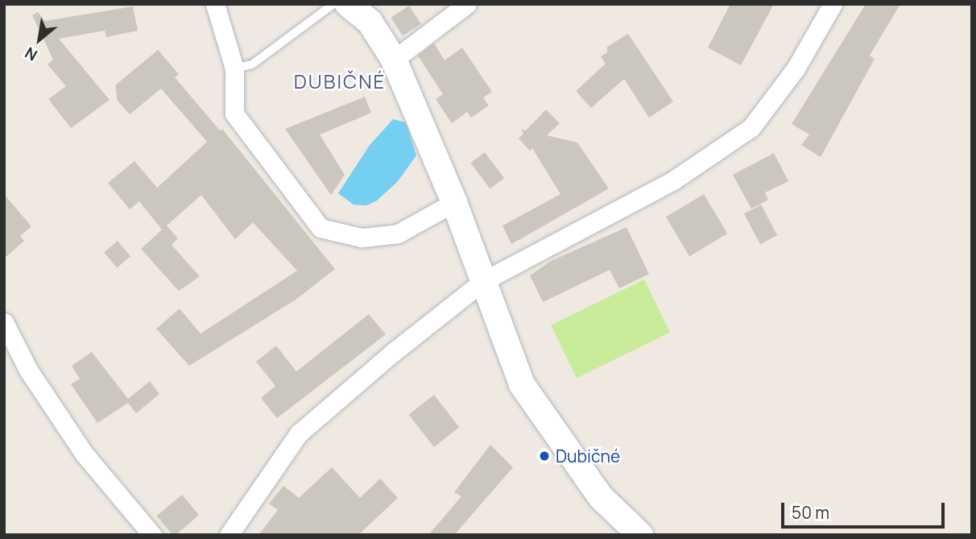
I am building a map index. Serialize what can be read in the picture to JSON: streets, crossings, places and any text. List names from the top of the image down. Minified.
{"districts":["DUBIČNÉ"],"places":["Dubičné"],"scale_bar":"50 m","north":"bottom left"}
